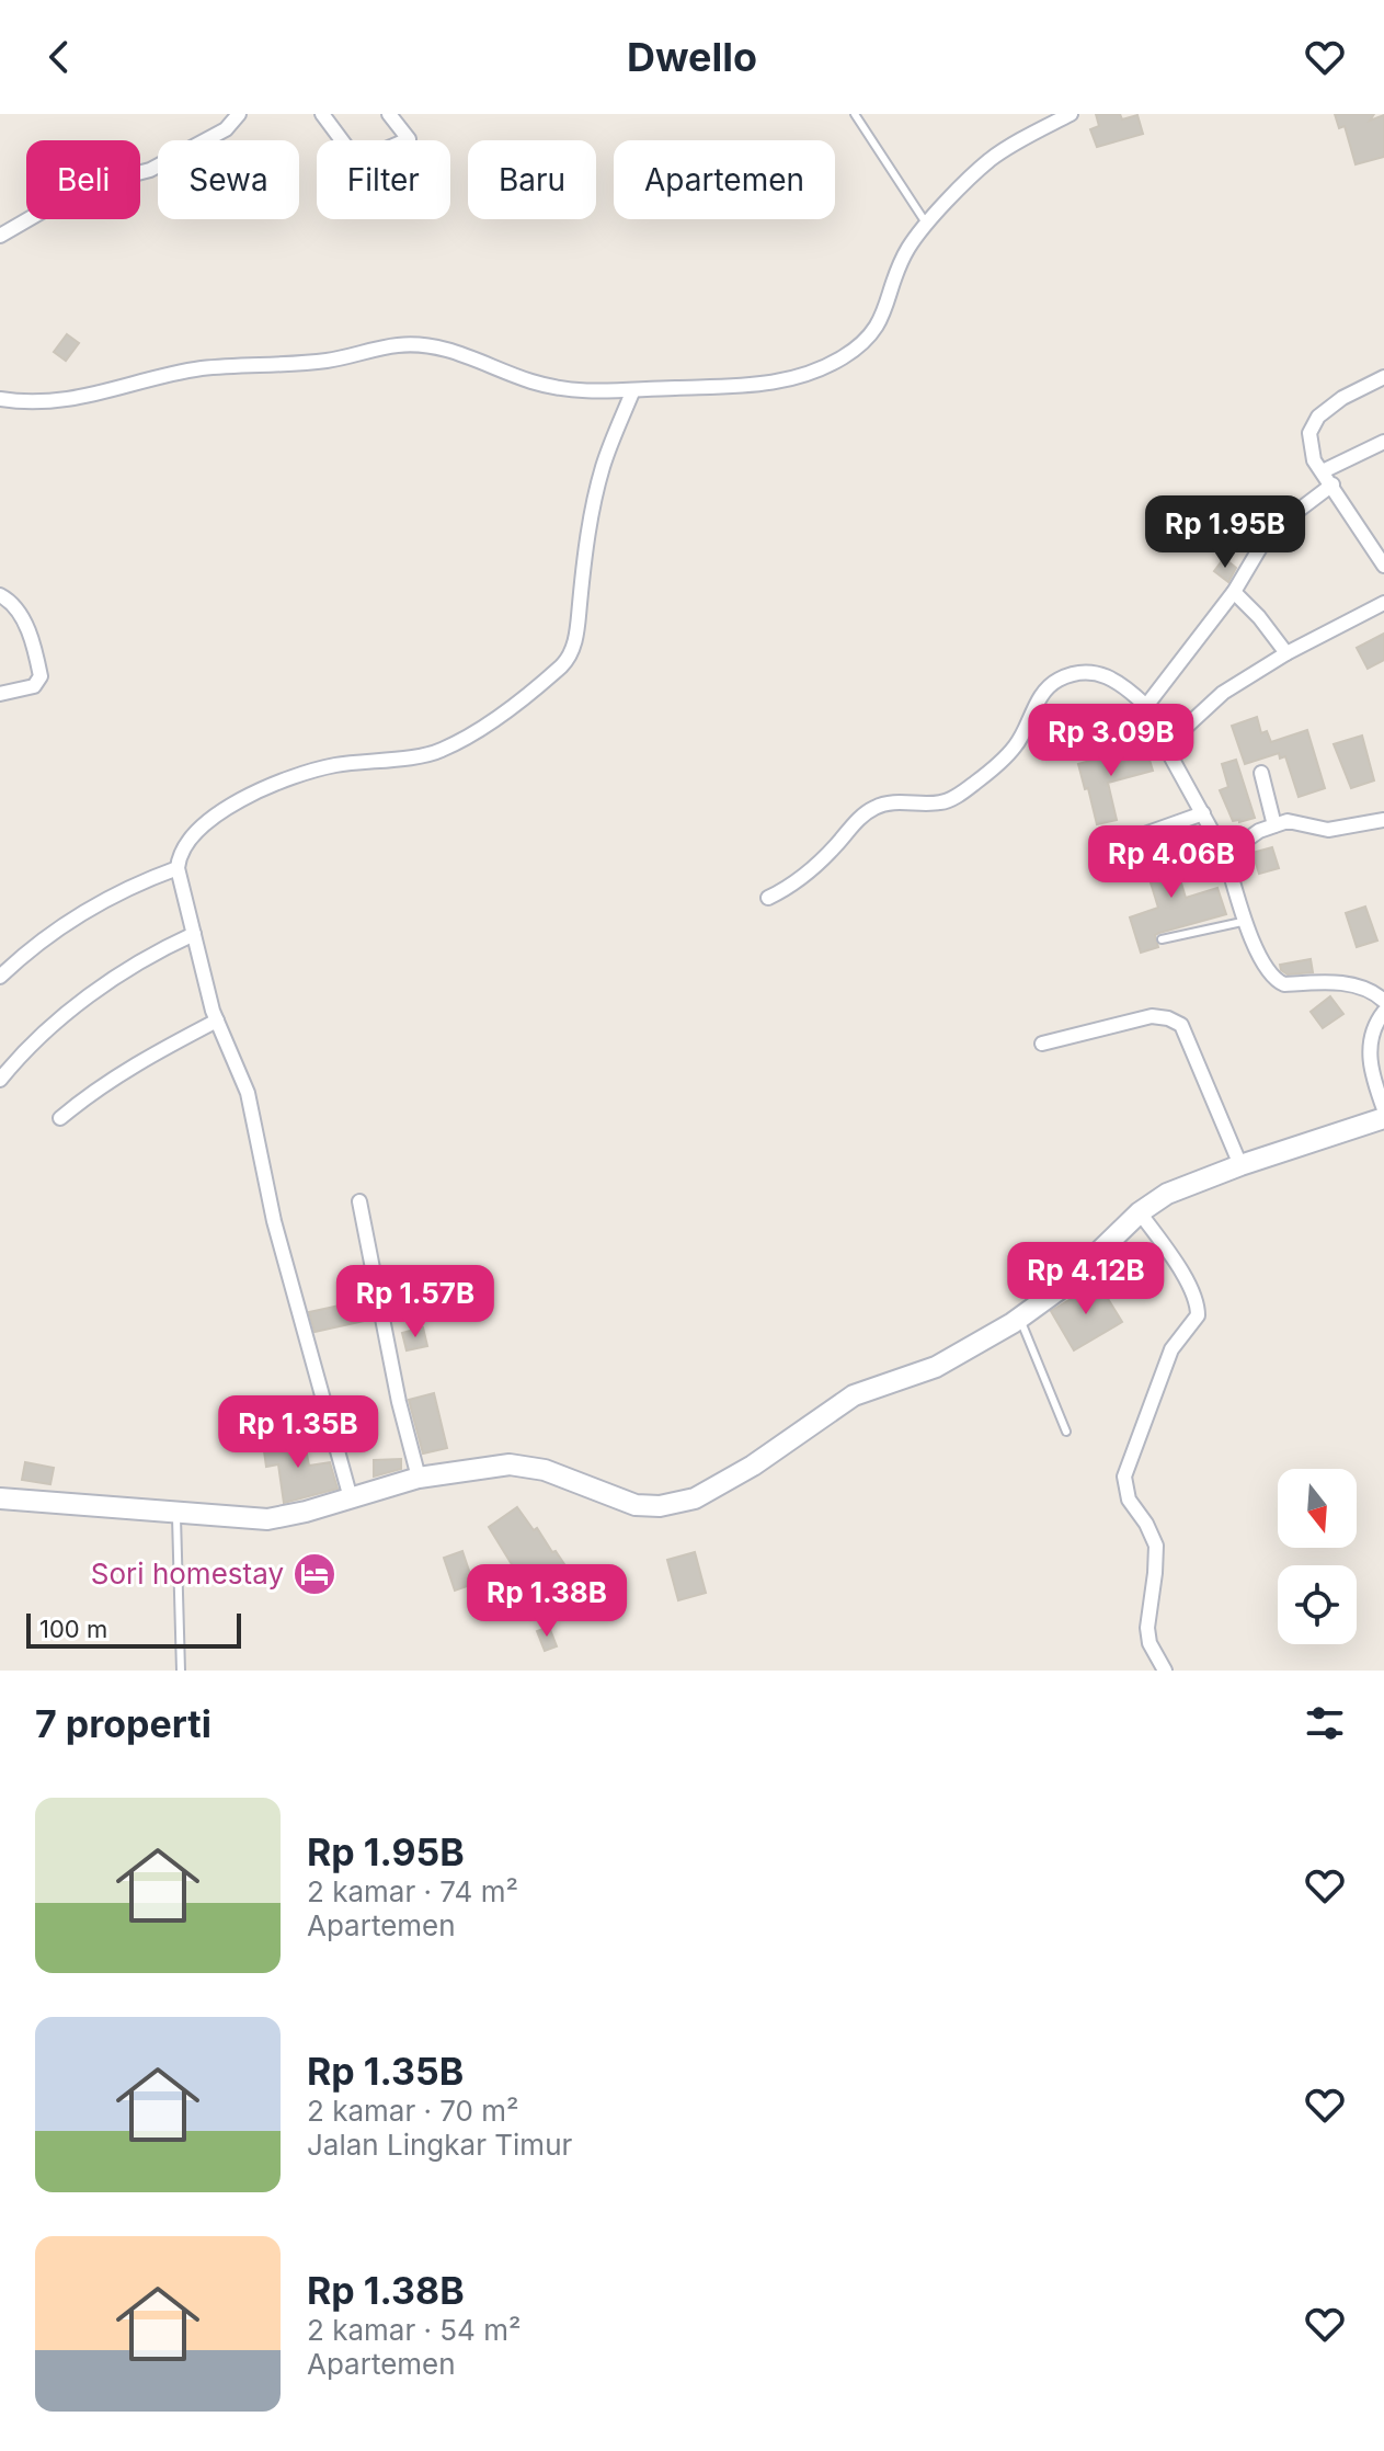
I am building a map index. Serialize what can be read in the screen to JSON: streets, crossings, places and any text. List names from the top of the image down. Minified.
{"places":{"hotel":["Sori homestay"]},"scale_bar":"100 m","north":"bottom","page":{"header":"Dwello","chip":["Beli","Sewa","Filter","Baru","Apartemen"],"price":["Rp 1.95B","Rp 3.09B","Rp 4.06B","Rp 4.12B","Rp 1.57B","Rp 1.35B","Rp 1.38B"],"scale":"100 m","heading":"7 properti","list":[{"name":"Rp 1.95B","note":"2 kamar · 74 m² · Apartemen"},{"name":"Rp 1.35B","note":"2 kamar · 70 m² · Jalan Lingkar Timur"},{"name":"Rp 1.38B","note":"2 kamar · 54 m² · Apartemen"}]}}
